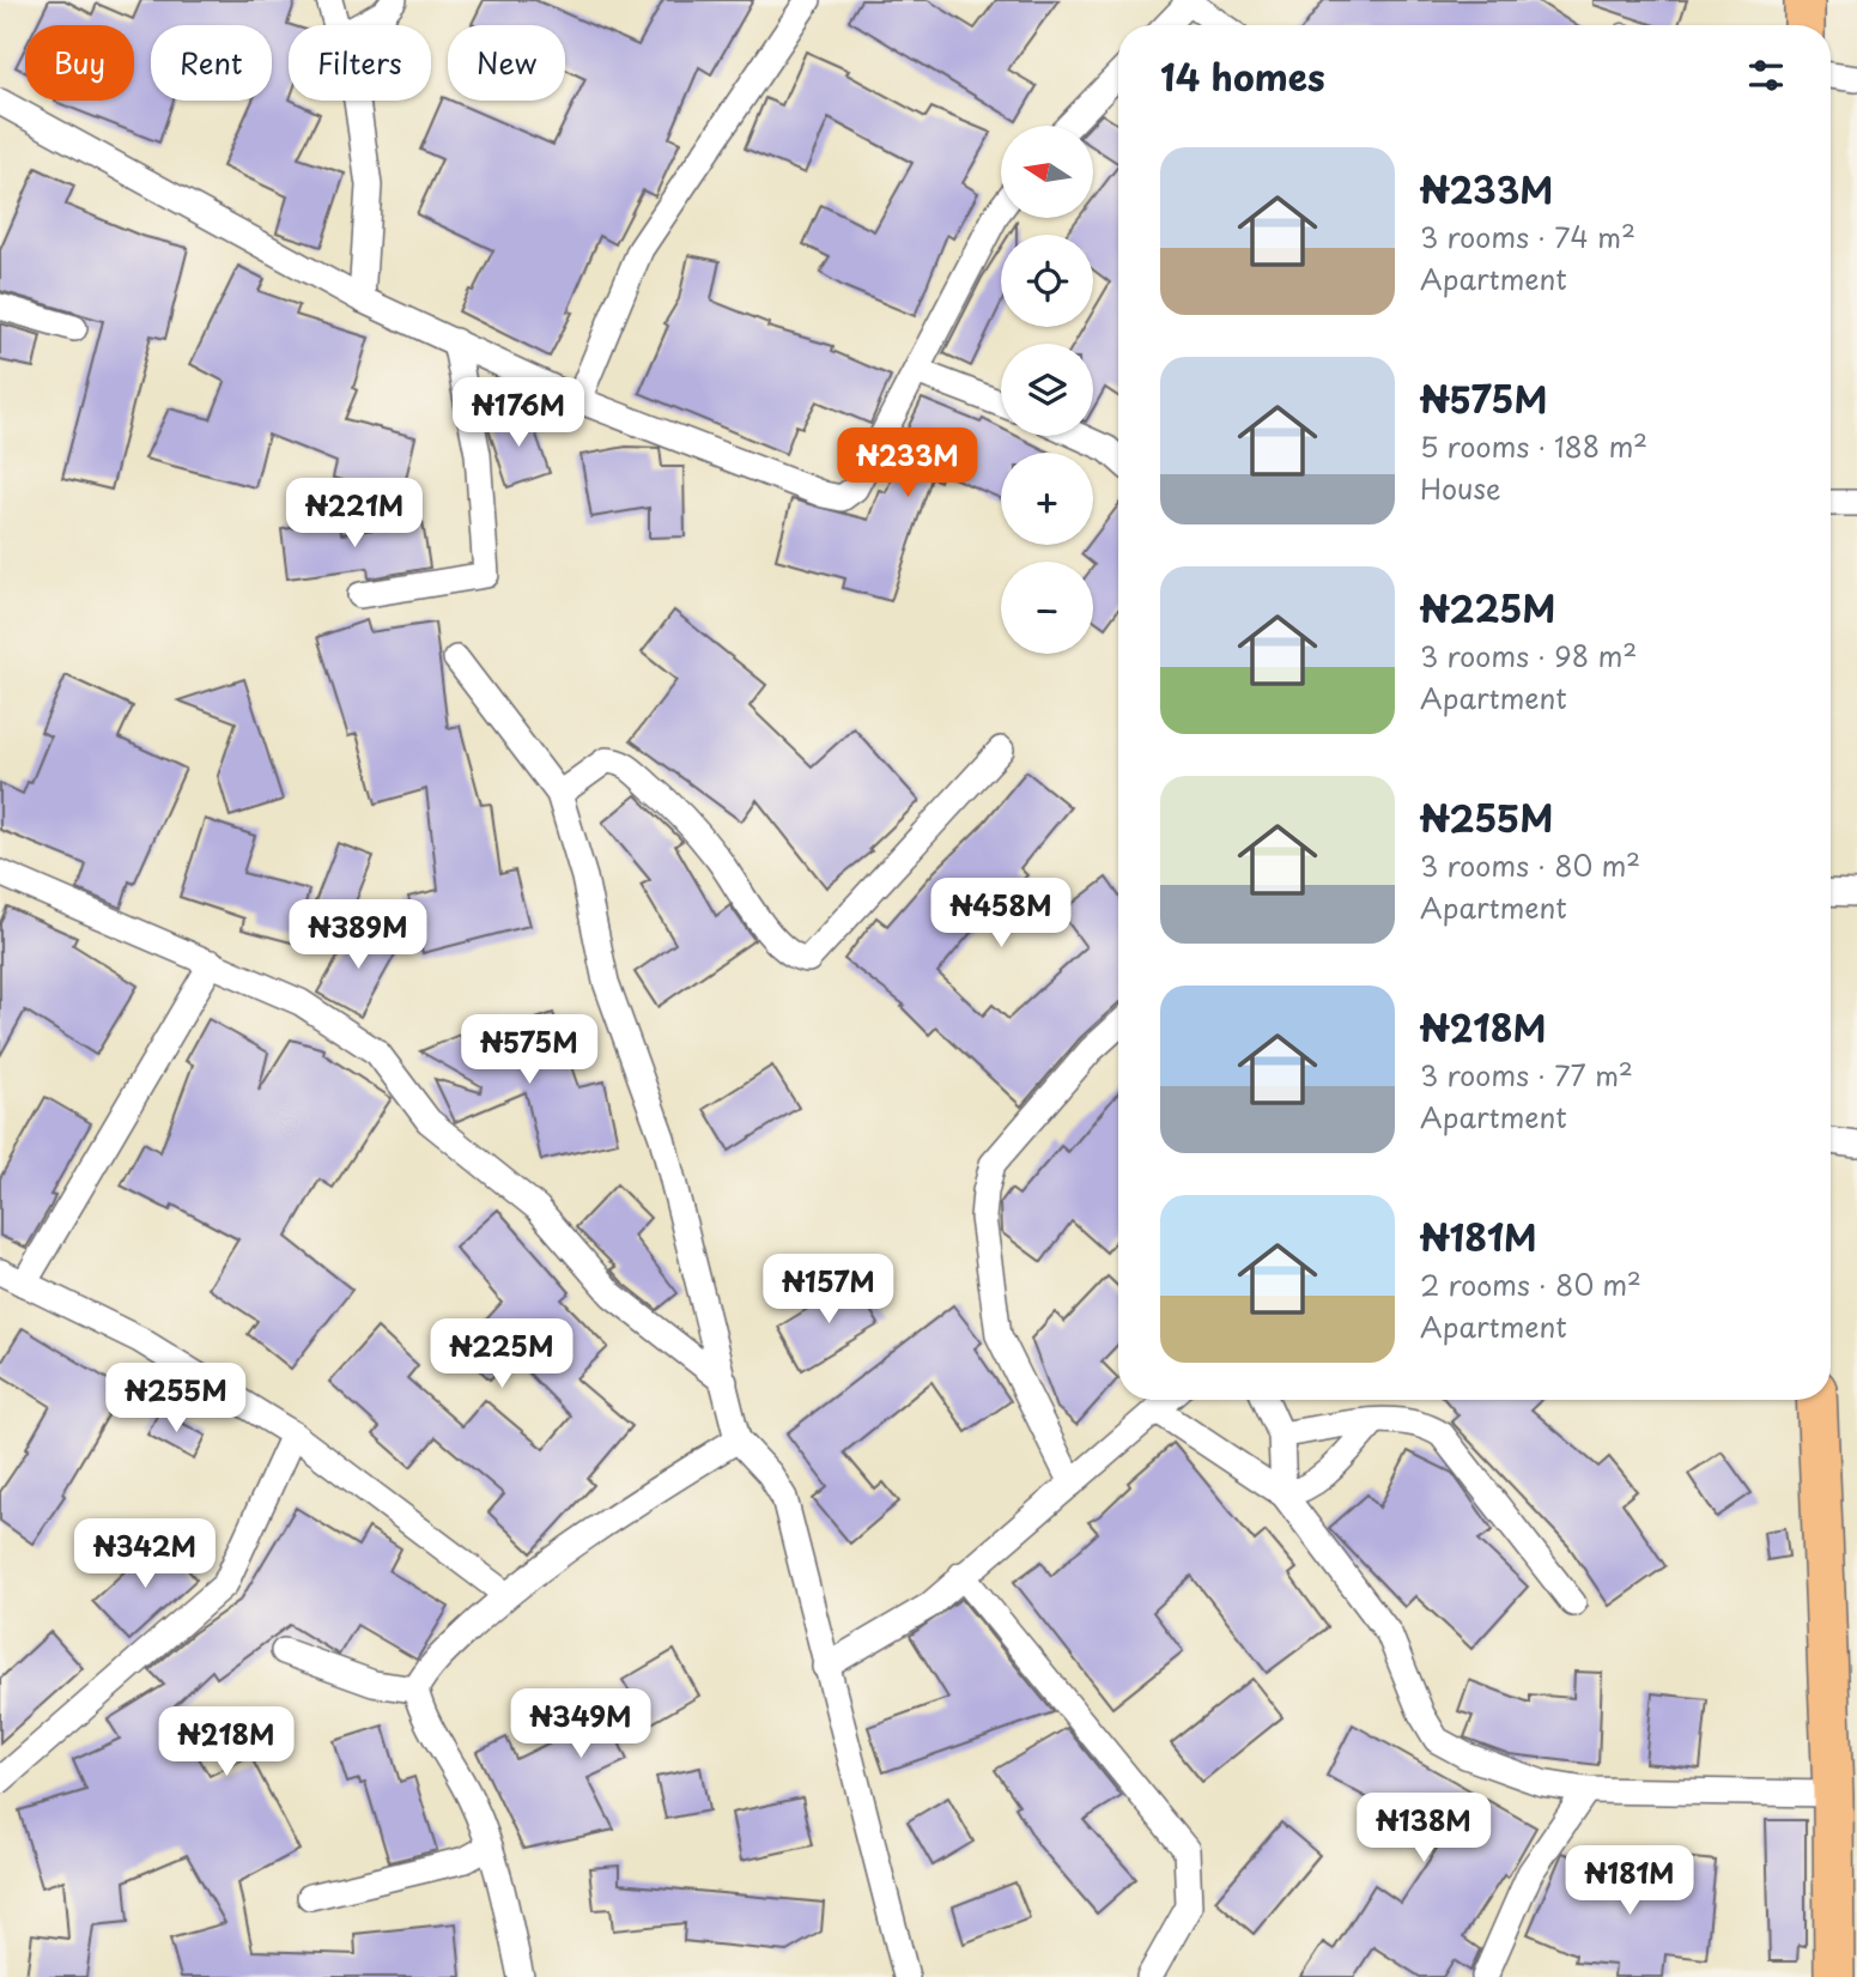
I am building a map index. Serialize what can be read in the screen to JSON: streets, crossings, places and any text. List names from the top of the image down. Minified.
{"north":"left","page":{"chip":["Buy","Rent","Filters","New"],"heading":"14 homes","map_buttons":["+","−"],"list":[{"name":"₦233M","note":"3 rooms · 74 m² · Apartment"},{"name":"₦575M","note":"5 rooms · 188 m² · House"},{"name":"₦225M","note":"3 rooms · 98 m² · Apartment"},{"name":"₦255M","note":"3 rooms · 80 m² · Apartment"},{"name":"₦218M","note":"3 rooms · 77 m² · Apartment"},{"name":"₦181M","note":"2 rooms · 80 m² · Apartment"}],"price":["₦176M","₦233M","₦221M","₦458M","₦389M","₦575M","₦157M","₦225M","₦255M","₦342M","₦349M","₦218M","₦138M","₦181M"]}}
